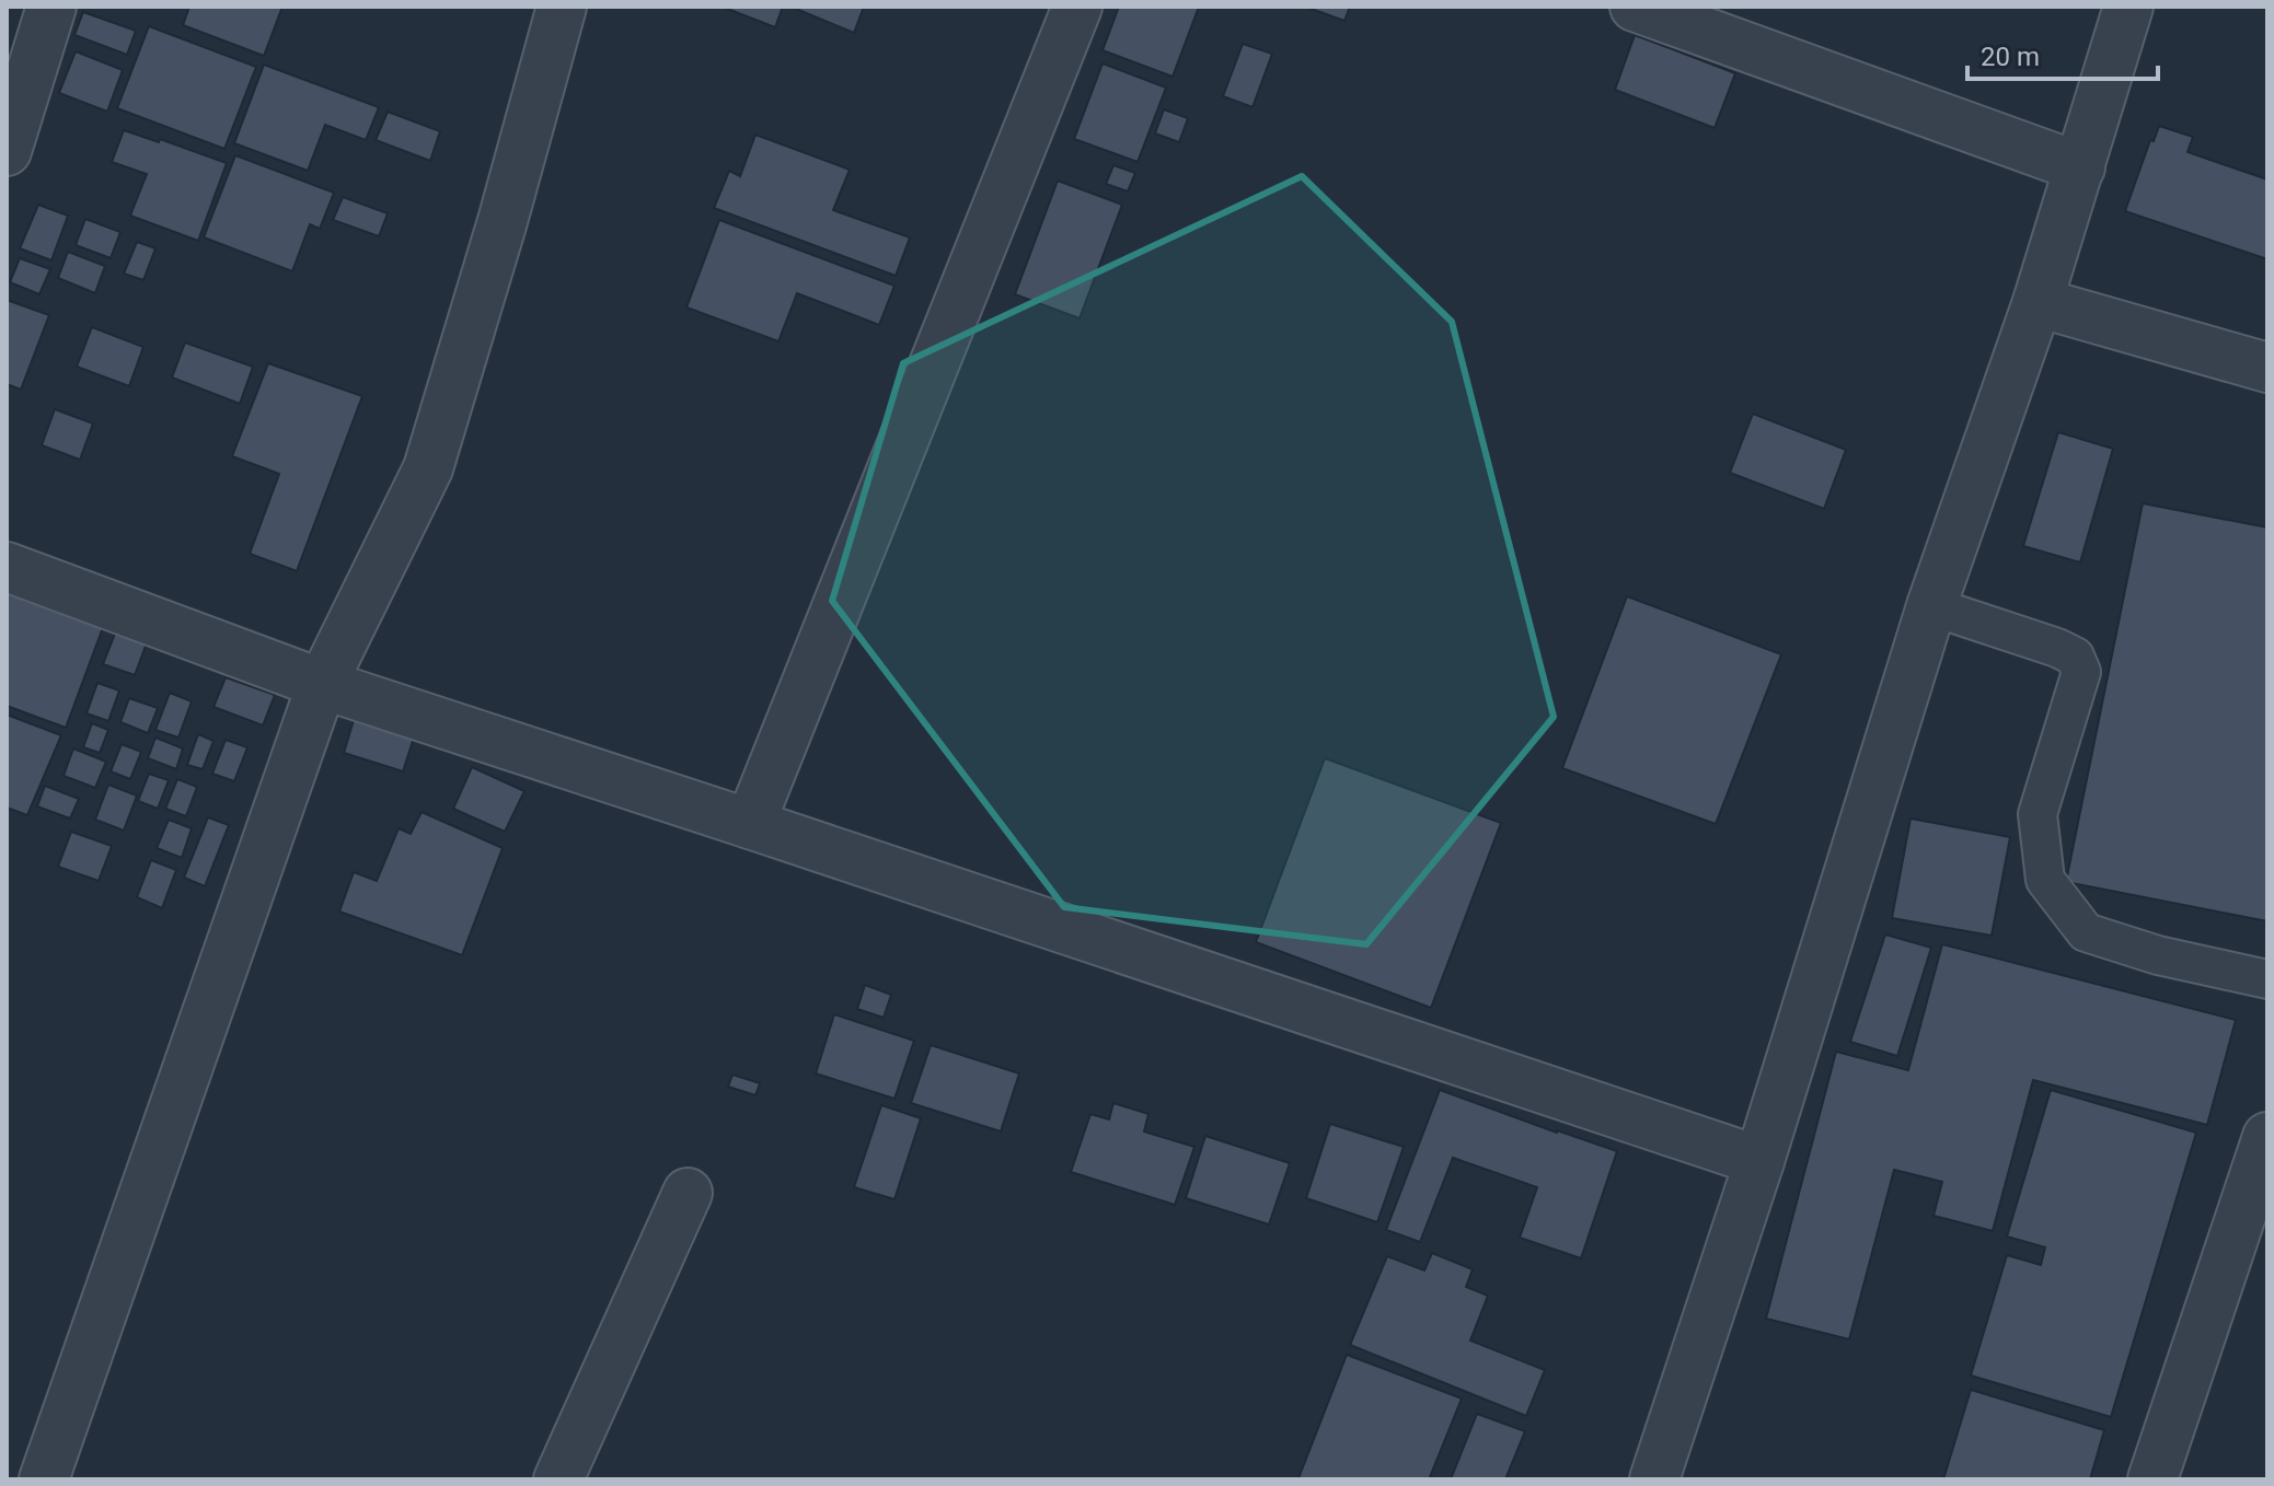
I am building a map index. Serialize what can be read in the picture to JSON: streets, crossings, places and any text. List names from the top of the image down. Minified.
{"scale_bar":"20 m"}
